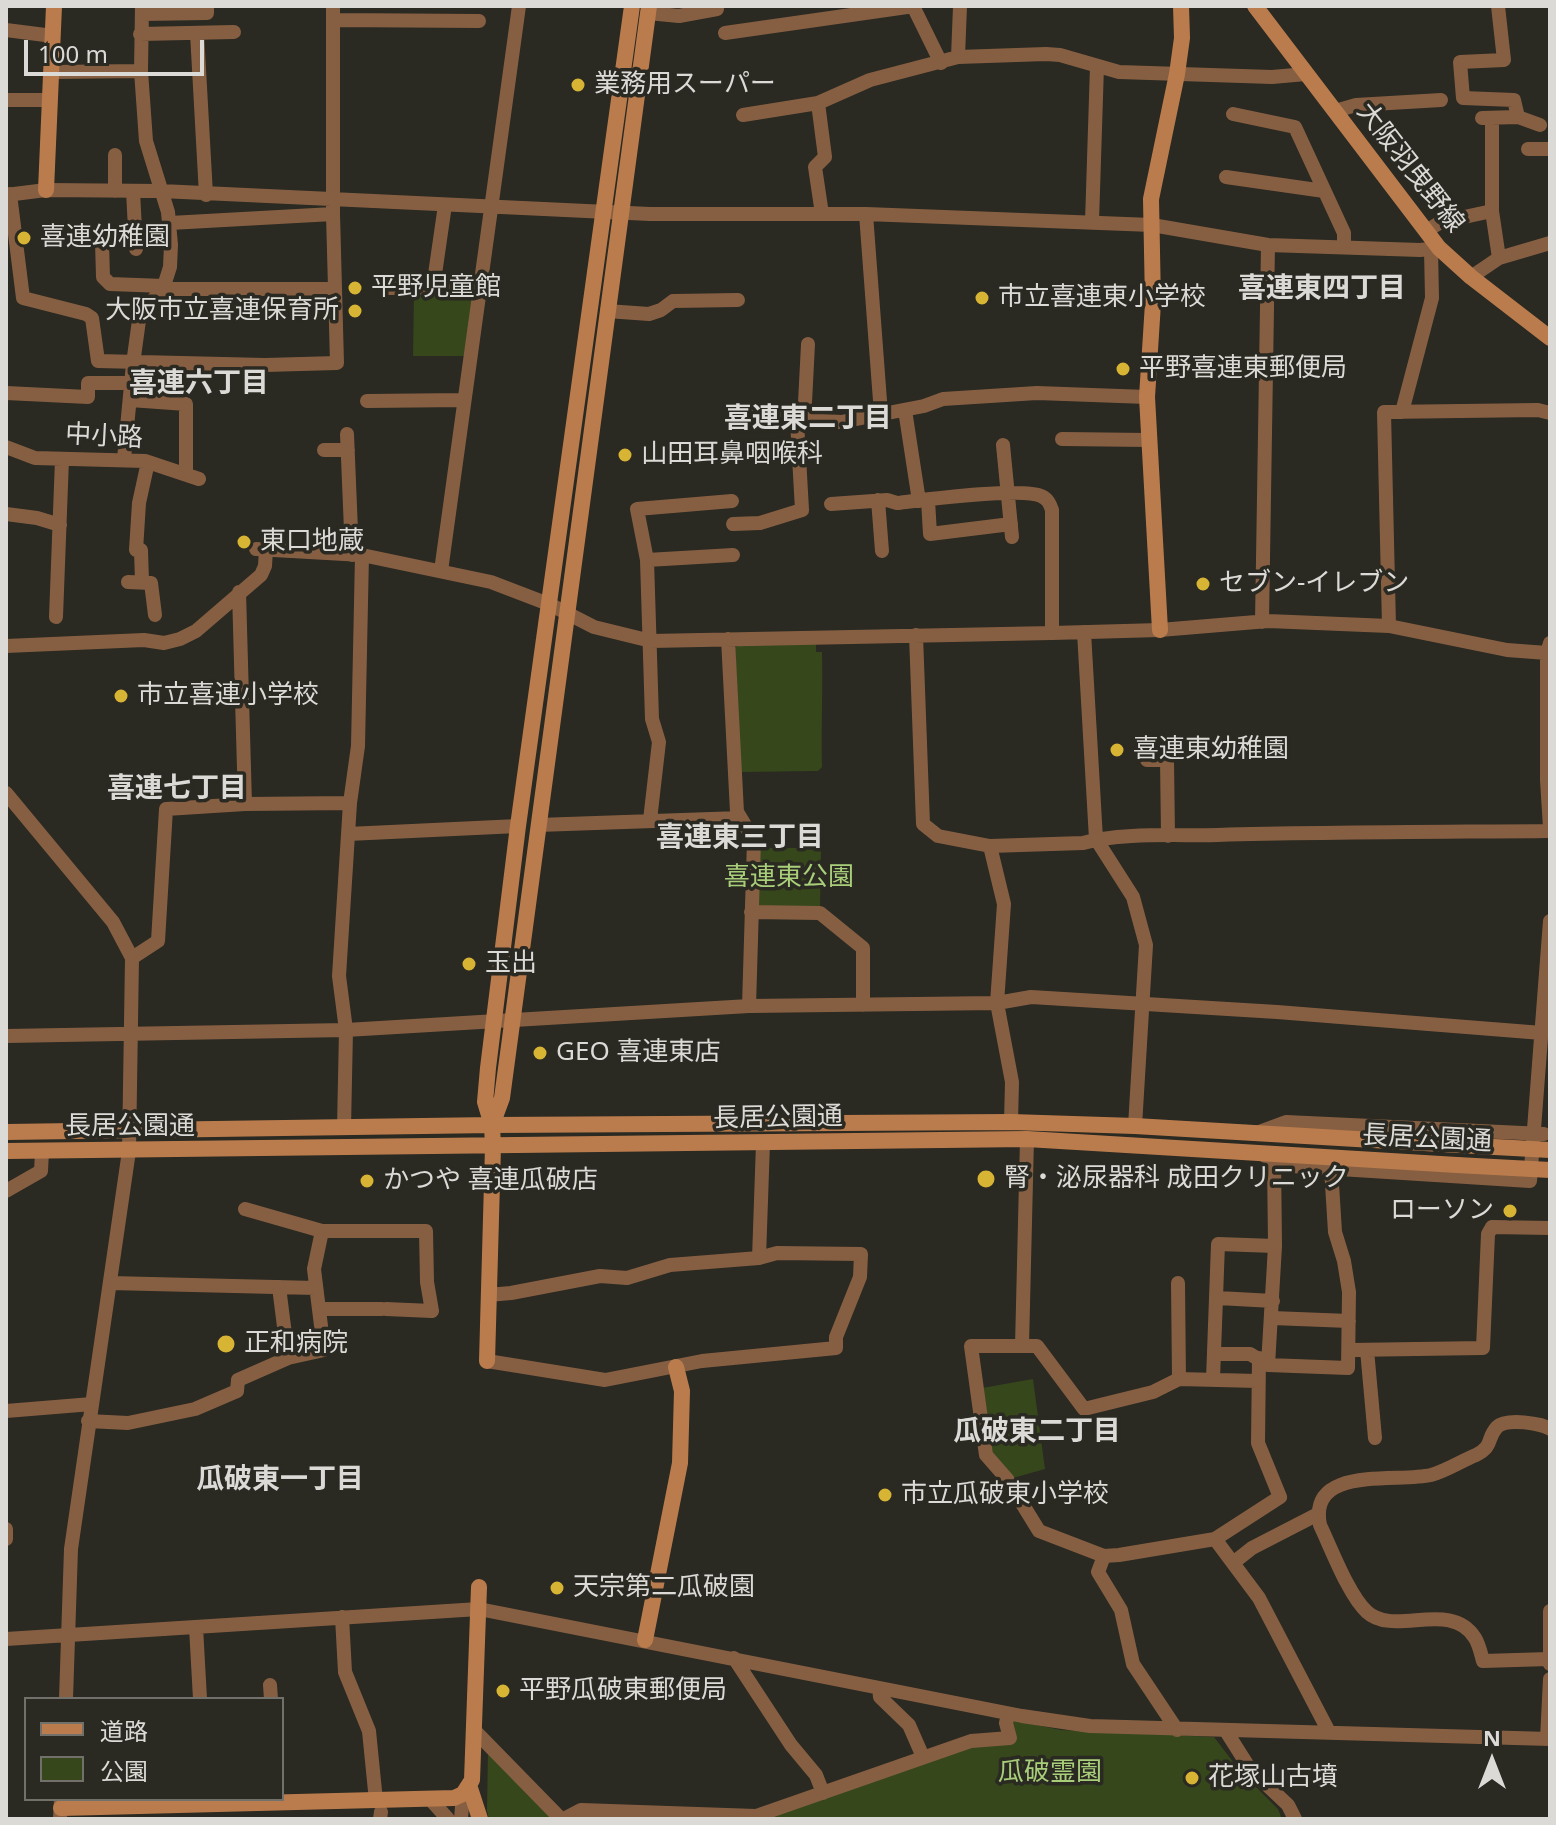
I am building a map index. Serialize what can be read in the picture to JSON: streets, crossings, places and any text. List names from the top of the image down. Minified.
{"streets":{"street":["大阪羽曳野線","中小路","長居公園通"]},"districts":["喜連東四丁目","喜連六丁目","喜連東二丁目","喜連七丁目","喜連東三丁目","瓜破東二丁目","瓜破東一丁目"],"parks":["喜連東公園","瓜破霊園"],"places":["業務用スーパー","喜連幼稚園","平野児童館","市立喜連東小学校","大阪市立喜連保育所","平野喜連東郵便局","山田耳鼻咽喉科","東口地蔵","セブン-イレブン","市立喜連小学校","喜連東幼稚園","玉出","GEO 喜連東店","腎・泌尿器科 成田クリニック","かつや 喜連瓜破店","ローソン","正和病院","市立瓜破東小学校","天宗第二瓜破園","平野瓜破東郵便局","花塚山古墳"],"legend":["道路","公園"],"scale_bar":"100 m","north":"top"}
